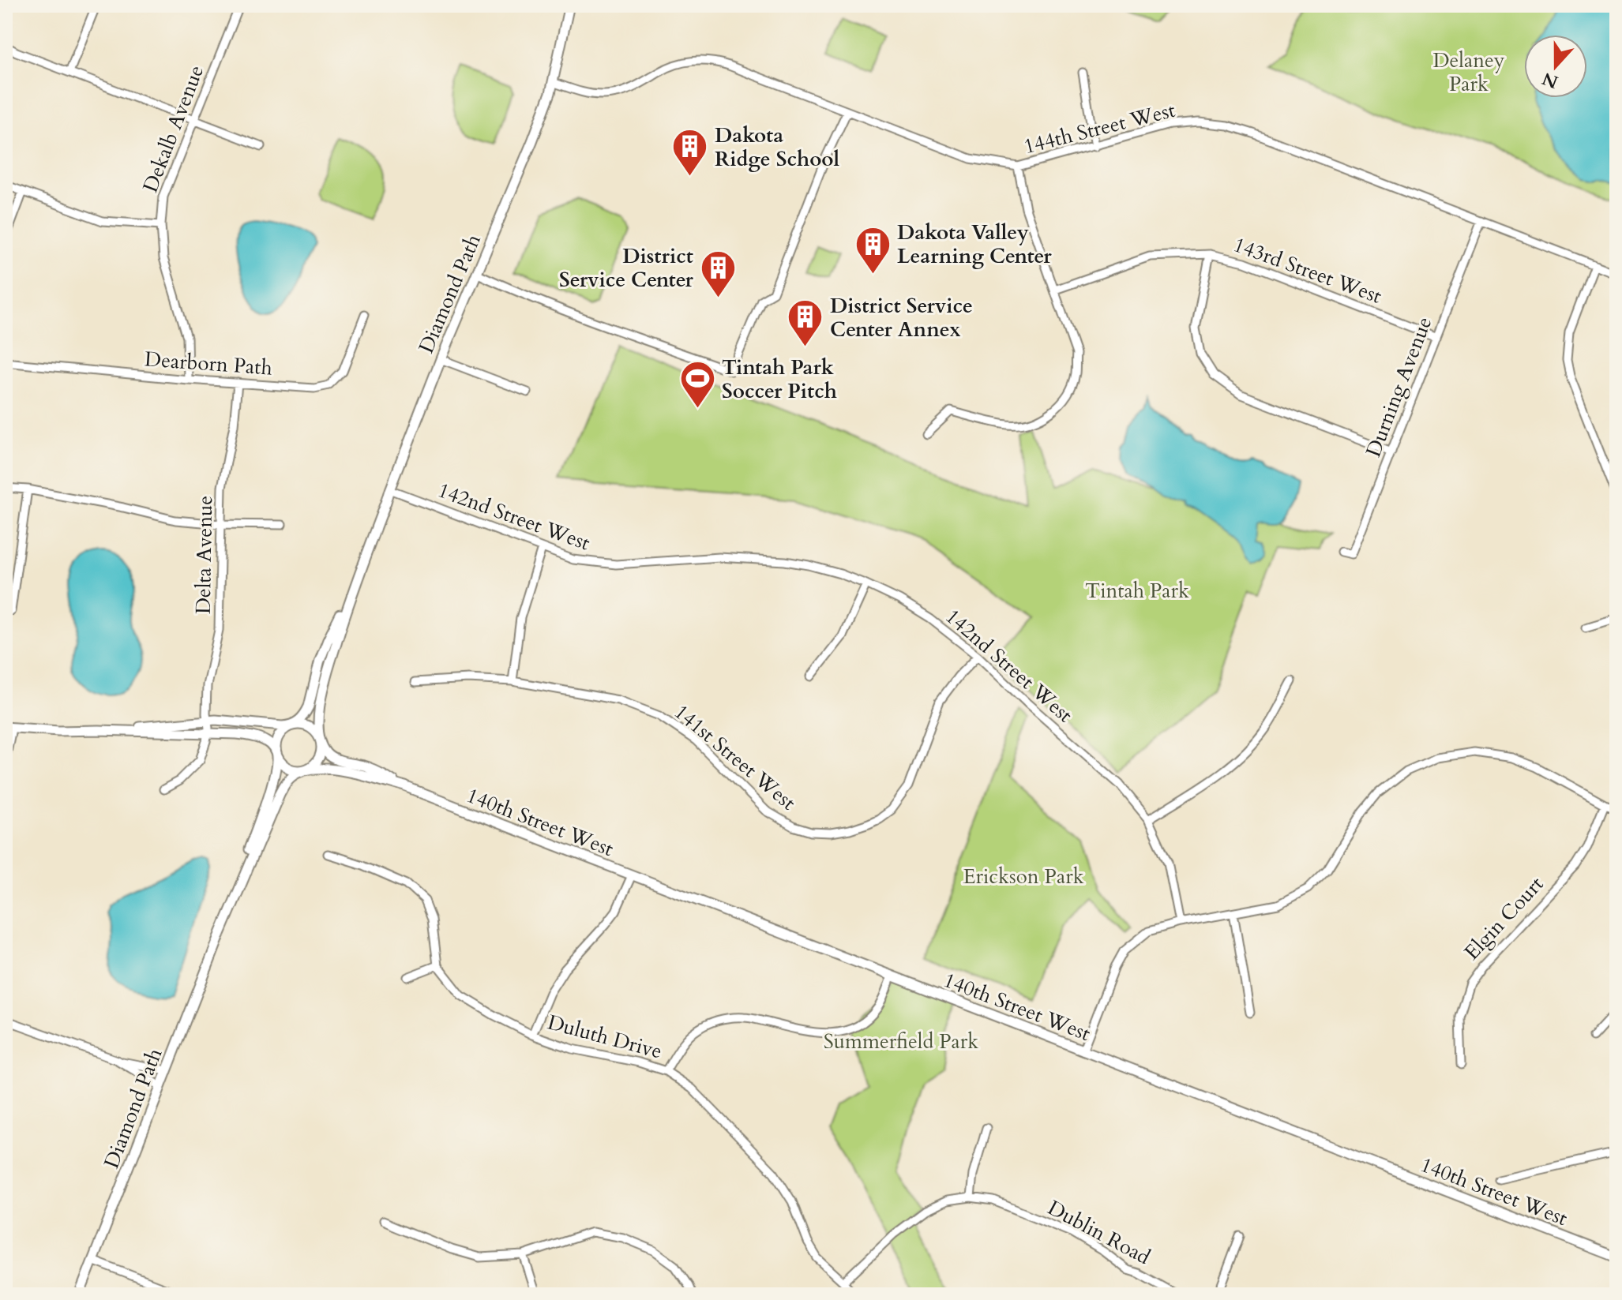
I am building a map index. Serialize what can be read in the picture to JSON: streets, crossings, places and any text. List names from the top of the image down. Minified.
{"streets":{"street":["144th Street West","Dekalb Avenue","143rd Street West","Diamond Path","Dearborn Path","Durning Avenue","142nd Street West","Delta Avenue","141st Street West","140th Street West","Elgin Court","Duluth Drive","Dublin Road"]},"crossings":[["144th Street West","Diamond Path"],["144th Street West","Durning Avenue"],["Dekalb Avenue","Dearborn Path"],["143rd Street West","Durning Avenue"],["Diamond Path","142nd Street West"],["Diamond Path","140th Street West"],["Dearborn Path","Delta Avenue"],["142nd Street West","141st Street West"],["Duluth Drive","Dublin Road"]],"parks":["Delaney Park","Tintah Park","Erickson Park","Summerfield Park"],"places":{"building":["Dakota Ridge School","Dakota Valley Learning Center","District Service Center","District Service Center Annex"],"sports":["Tintah Park Soccer Pitch"]},"north":"bottom"}
